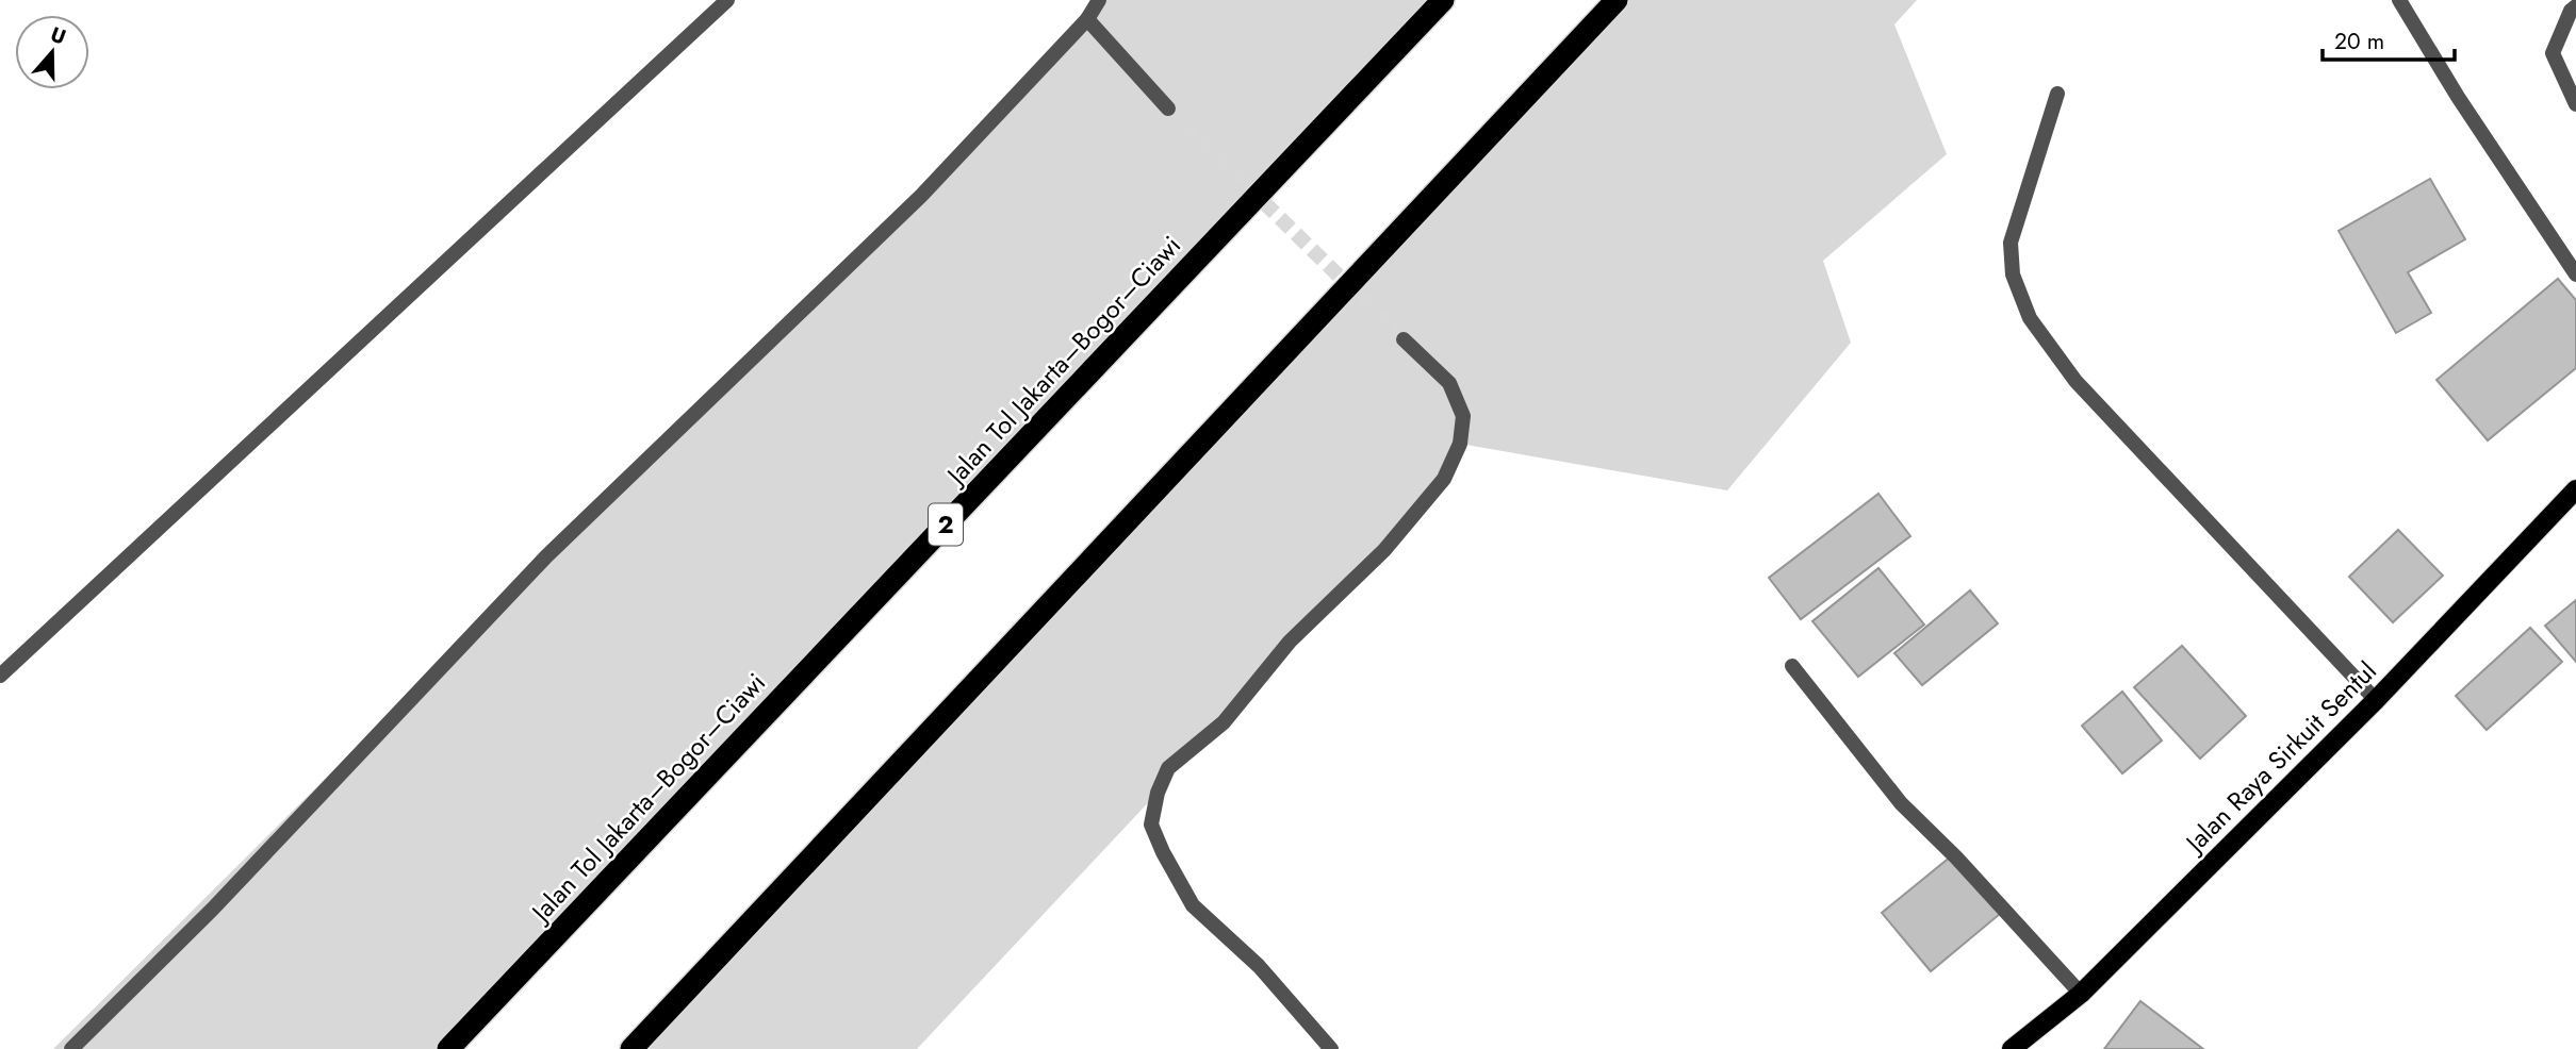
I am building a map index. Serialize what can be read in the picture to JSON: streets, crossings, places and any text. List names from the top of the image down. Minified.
{"streets":{"highway":["Jalan Tol Jakarta–Bogor–Ciawi","2"],"main road":["Jalan Raya Sirkuit Sentul"]},"scale_bar":"20 m","north":"top"}
